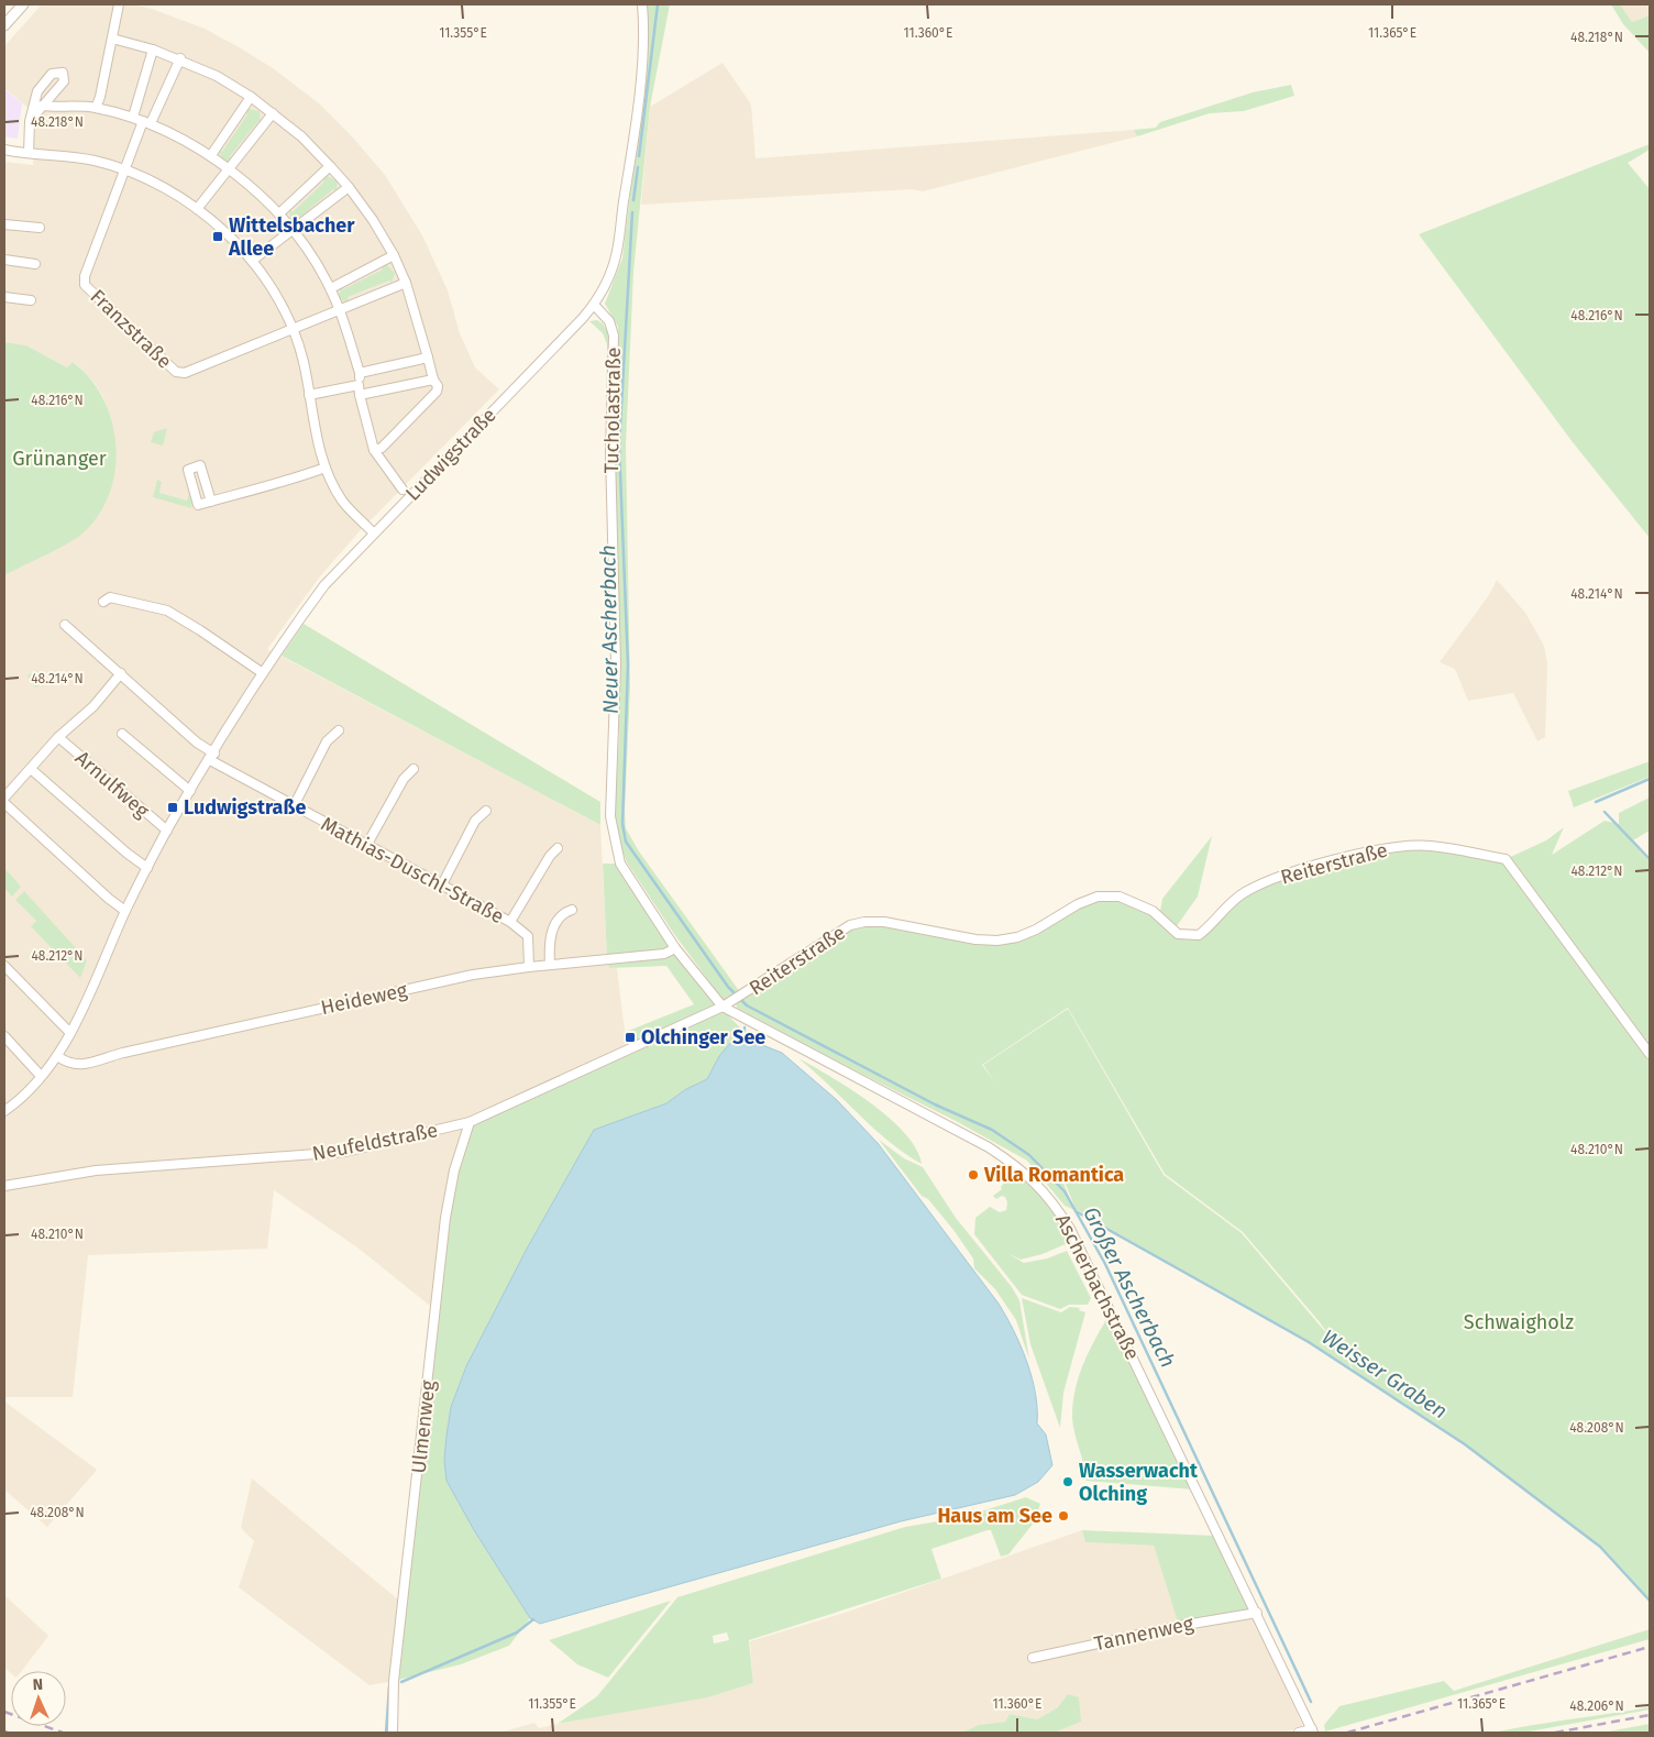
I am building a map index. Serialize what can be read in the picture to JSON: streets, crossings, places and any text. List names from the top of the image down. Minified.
{"streets":{"street":["Franzstraße","Tucholastraße","Ludwigstraße","Arnulfweg","Reiterstraße","Mathias-Duschl-Straße","Heideweg","Neufeldstraße","Ascherbachstraße","Ulmenweg","Tannenweg"]},"crossings":[["Tucholastraße","Ludwigstraße"],["Tucholastraße","Ascherbachstraße"],["Ludwigstraße","Arnulfweg"],["Ludwigstraße","Mathias-Duschl-Straße"],["Ludwigstraße","Heideweg"],["Reiterstraße","Neufeldstraße"],["Reiterstraße","Ascherbachstraße"],["Mathias-Duschl-Straße","Heideweg"],["Heideweg","Ascherbachstraße"],["Neufeldstraße","Ascherbachstraße"],["Neufeldstraße","Ulmenweg"],["Ascherbachstraße","Tannenweg"]],"water":["Neuer Ascherbach","Großer Ascherbach","Weisser Graben"],"parks":["Grünanger","Schwaigholz"],"places":{"transit":["Wittelsbacher Allee","Ludwigstraße","Olchinger See"],"other":["Villa Romantica","Wasserwacht Olching","Haus am See"]},"north":"top","coordinates":["11.355°E","11.360°E","11.365°E","48.218°N","48.216°N","48.214°N","48.212°N","48.210°N","48.208°N","48.206°N"]}
